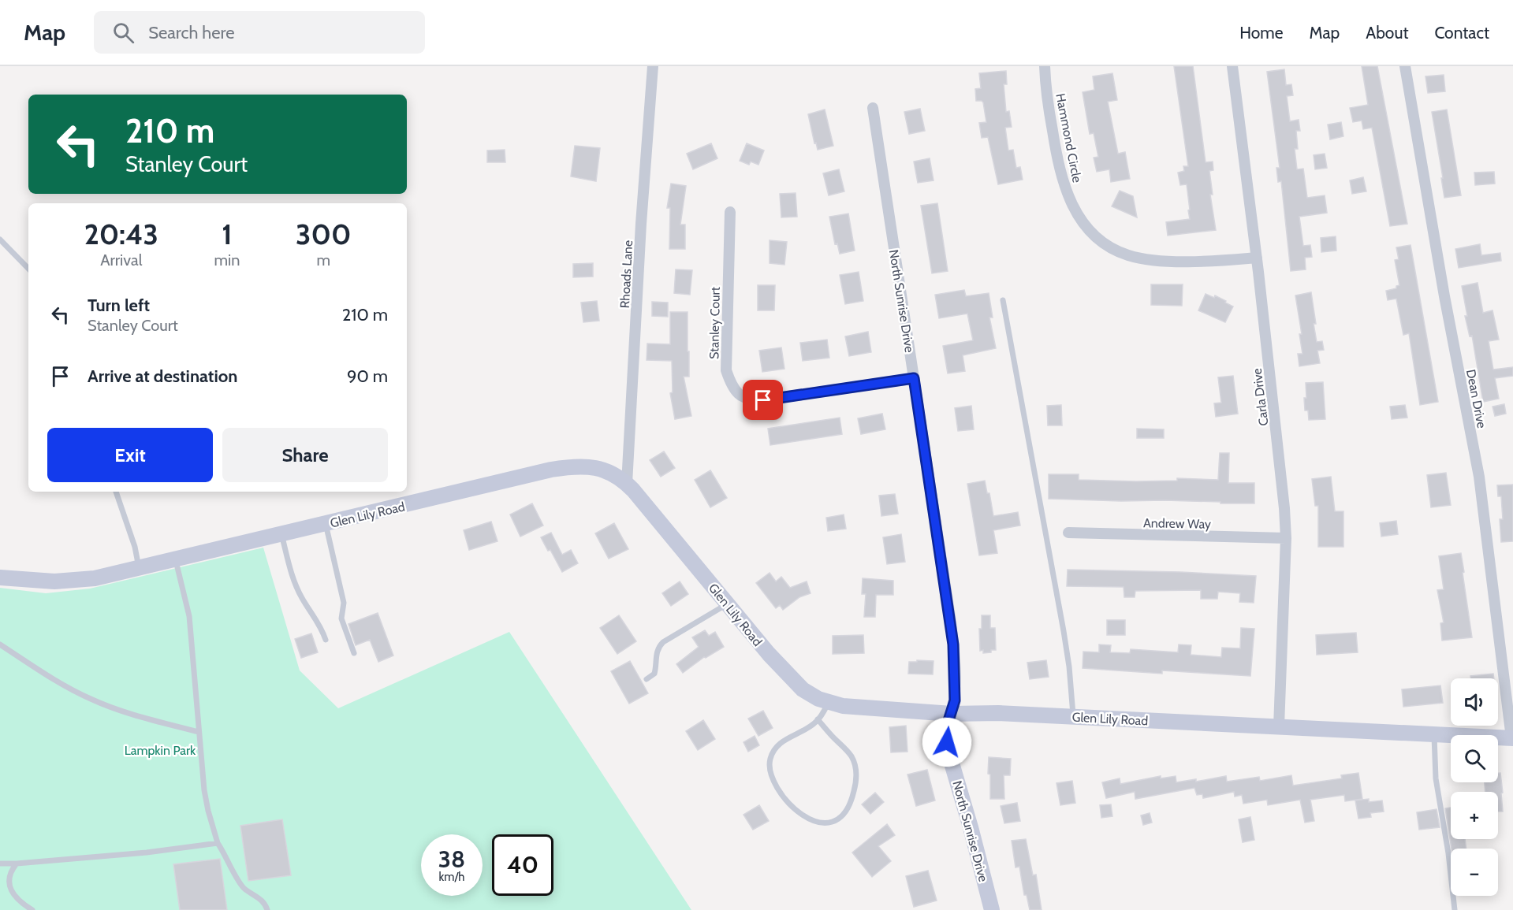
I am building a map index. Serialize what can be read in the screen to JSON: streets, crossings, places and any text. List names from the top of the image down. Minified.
{"streets":{"street":["Hammond Circle","Rhoads Lane","North Sunrise Drive","Stanley Court","Carla Drive","Dean Drive","Glen Lily Road","Andrew Way"]},"crossings":[["Hammond Circle","Carla Drive"],["Rhoads Lane","Glen Lily Road"],["North Sunrise Drive","Stanley Court"],["North Sunrise Drive","Glen Lily Road"],["Carla Drive","Glen Lily Road"],["Carla Drive","Andrew Way"],["Dean Drive","Glen Lily Road"]],"parks":["Lampkin Park"],"page":{"header":"Map","search":"Search here","nav":["Home","Map","About","Contact"],"turn":["210 m","Stanley Court"],"eta":["20:43","Arrival","1","min","300","m"],"list":[{"name":"Turn left","note":"Stanley Court","value":"210 m"},{"name":"Arrive at destination","value":"90 m"}],"buttons":["Exit","Share"],"map_buttons":["+","−"],"speed":"38 km/h","limit":"40"}}
